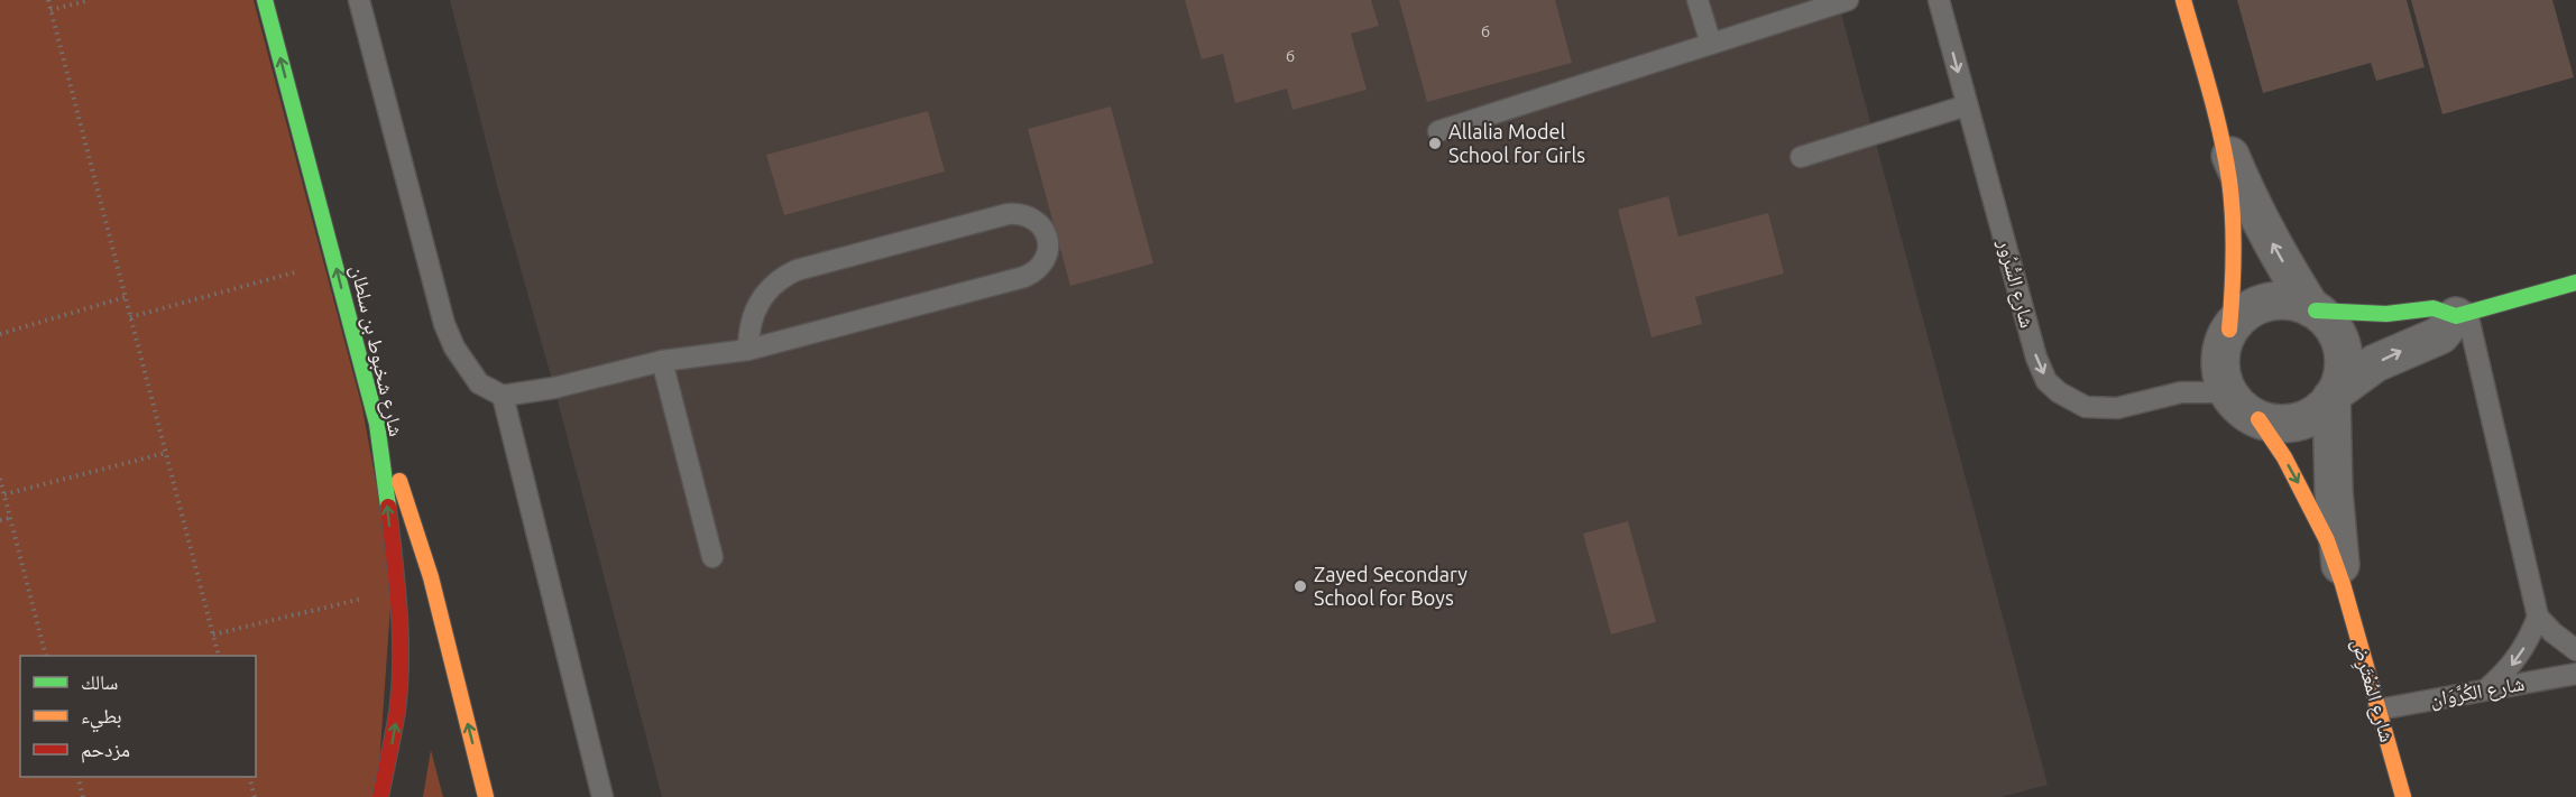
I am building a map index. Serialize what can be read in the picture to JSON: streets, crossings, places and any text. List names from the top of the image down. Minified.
{"streets":{"main road":["شارع شخبوط بن سلطان","شارع المُعْتَرِض"],"lane":["شارع السُّرُور","شارع الكُرَّوَان"]},"crossings":[["شارع السُّرُور","شارع المُعْتَرِض"],["شارع المُعْتَرِض","شارع الكُرَّوَان"]],"one_way":["شارع السُّرُور"],"places":["Allalia Model School for Girls","Zayed Secondary School for Boys"],"house_numbers":["6","6"],"legend":["سالك","بطيء","مزدحم"]}
